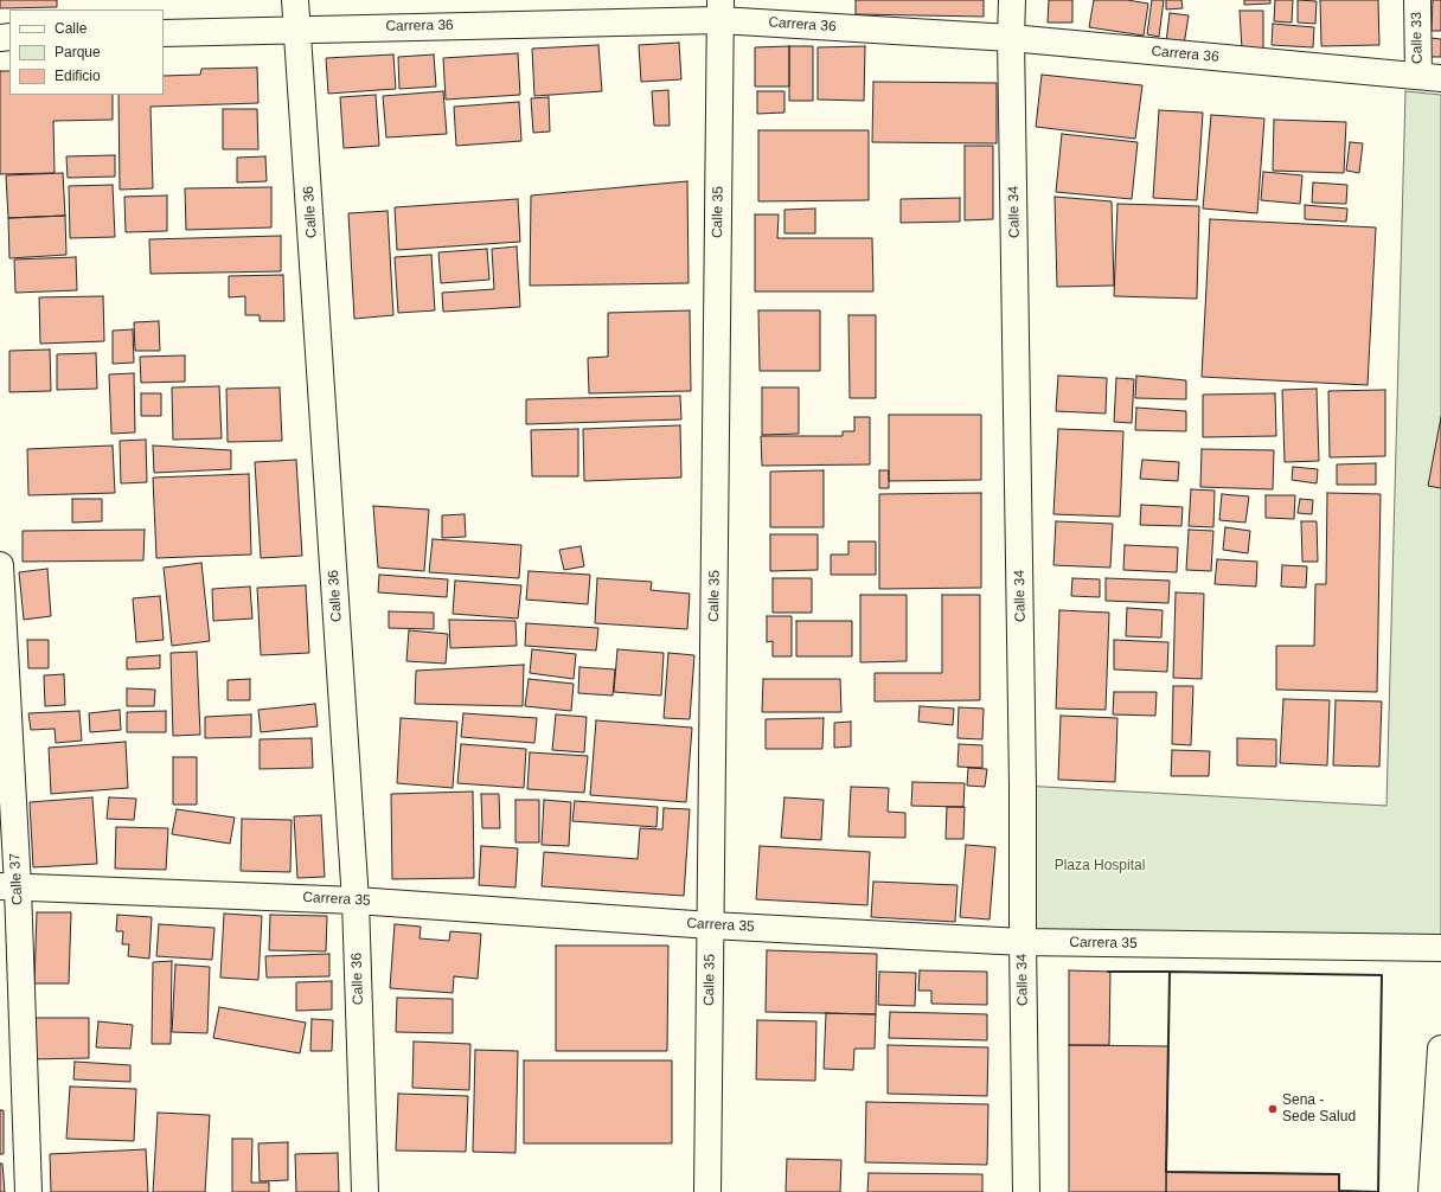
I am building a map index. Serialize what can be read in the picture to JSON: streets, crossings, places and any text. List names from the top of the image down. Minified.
{"streets":{"street":["Carrera 36","Calle 33","Calle 36","Calle 35","Calle 34","Calle 37","Carrera 35"]},"crossings":[["Carrera 36","Calle 33"],["Carrera 36","Calle 36"],["Carrera 36","Calle 35"],["Carrera 36","Calle 34"],["Calle 36","Carrera 35"],["Calle 35","Carrera 35"],["Calle 34","Carrera 35"],["Calle 37","Carrera 35"]],"parks":["Plaza Hospital"],"places":["Sena - Sede Salud"],"legend":["Calle","Parque","Edificio"]}
